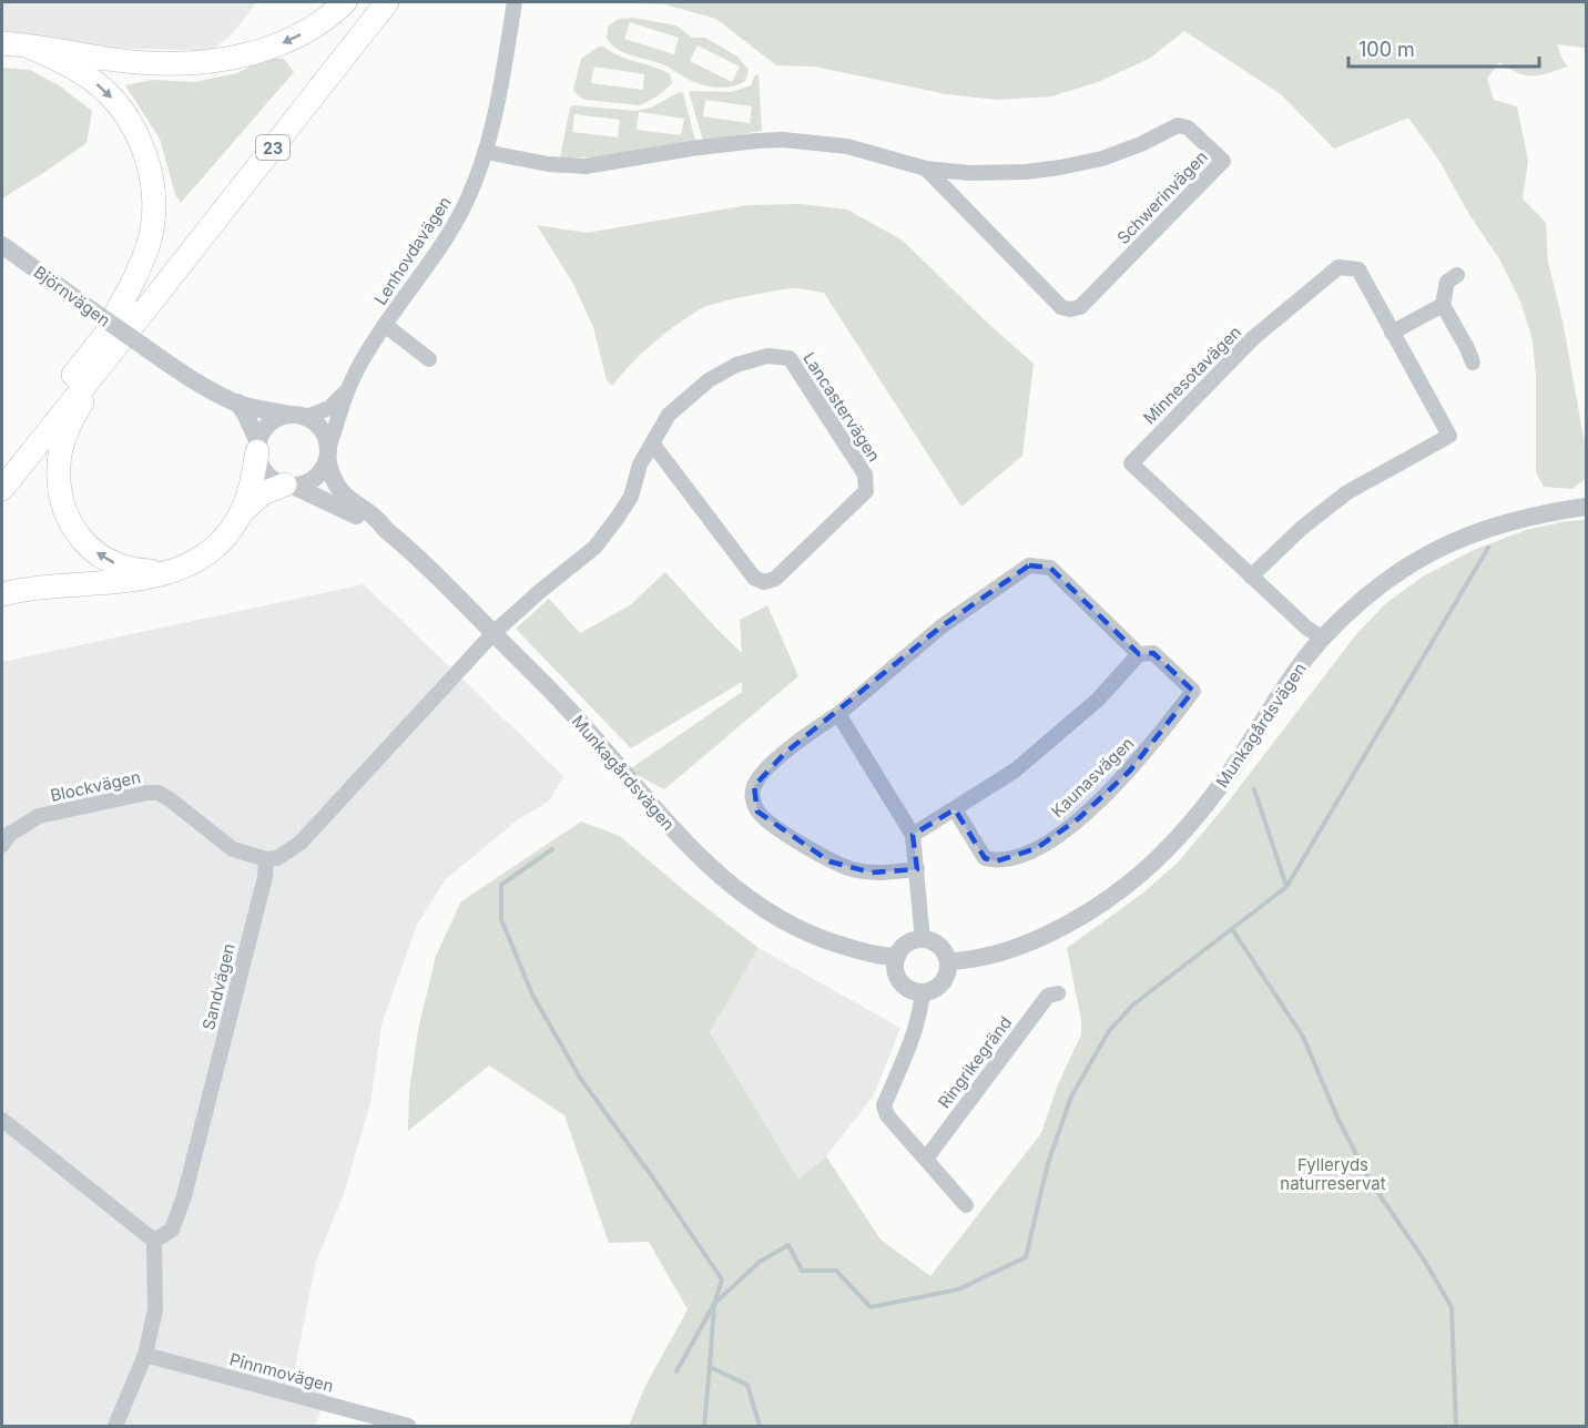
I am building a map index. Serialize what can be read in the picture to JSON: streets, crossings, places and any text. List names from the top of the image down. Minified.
{"streets":{"main road":["23"],"street":["Schwerinvägen","Lenhovdavägen","Björnvägen","Minnesotavägen","Lancastervägen","Munkagårdsvägen","Kaunasvägen","Blockvägen","Sandvägen","Ringrikegränd","Pinnmovägen"]},"crossings":[["Schwerinvägen","Lenhovdavägen"],["Lenhovdavägen","Munkagårdsvägen"],["Minnesotavägen","Munkagårdsvägen"],["Lancastervägen","Munkagårdsvägen"],["Blockvägen","Sandvägen"]],"parks":["Fylleryds naturreservat"],"scale_bar":"100 m"}
